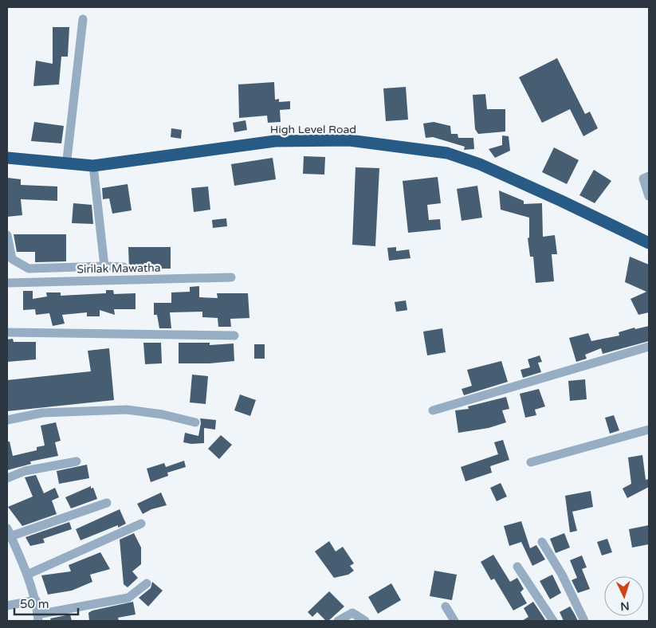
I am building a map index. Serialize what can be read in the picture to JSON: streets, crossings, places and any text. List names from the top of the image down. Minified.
{"streets":{"highway":["High Level Road"],"street":["Sirilak Mawatha"]},"scale_bar":"50 m","north":"bottom"}
